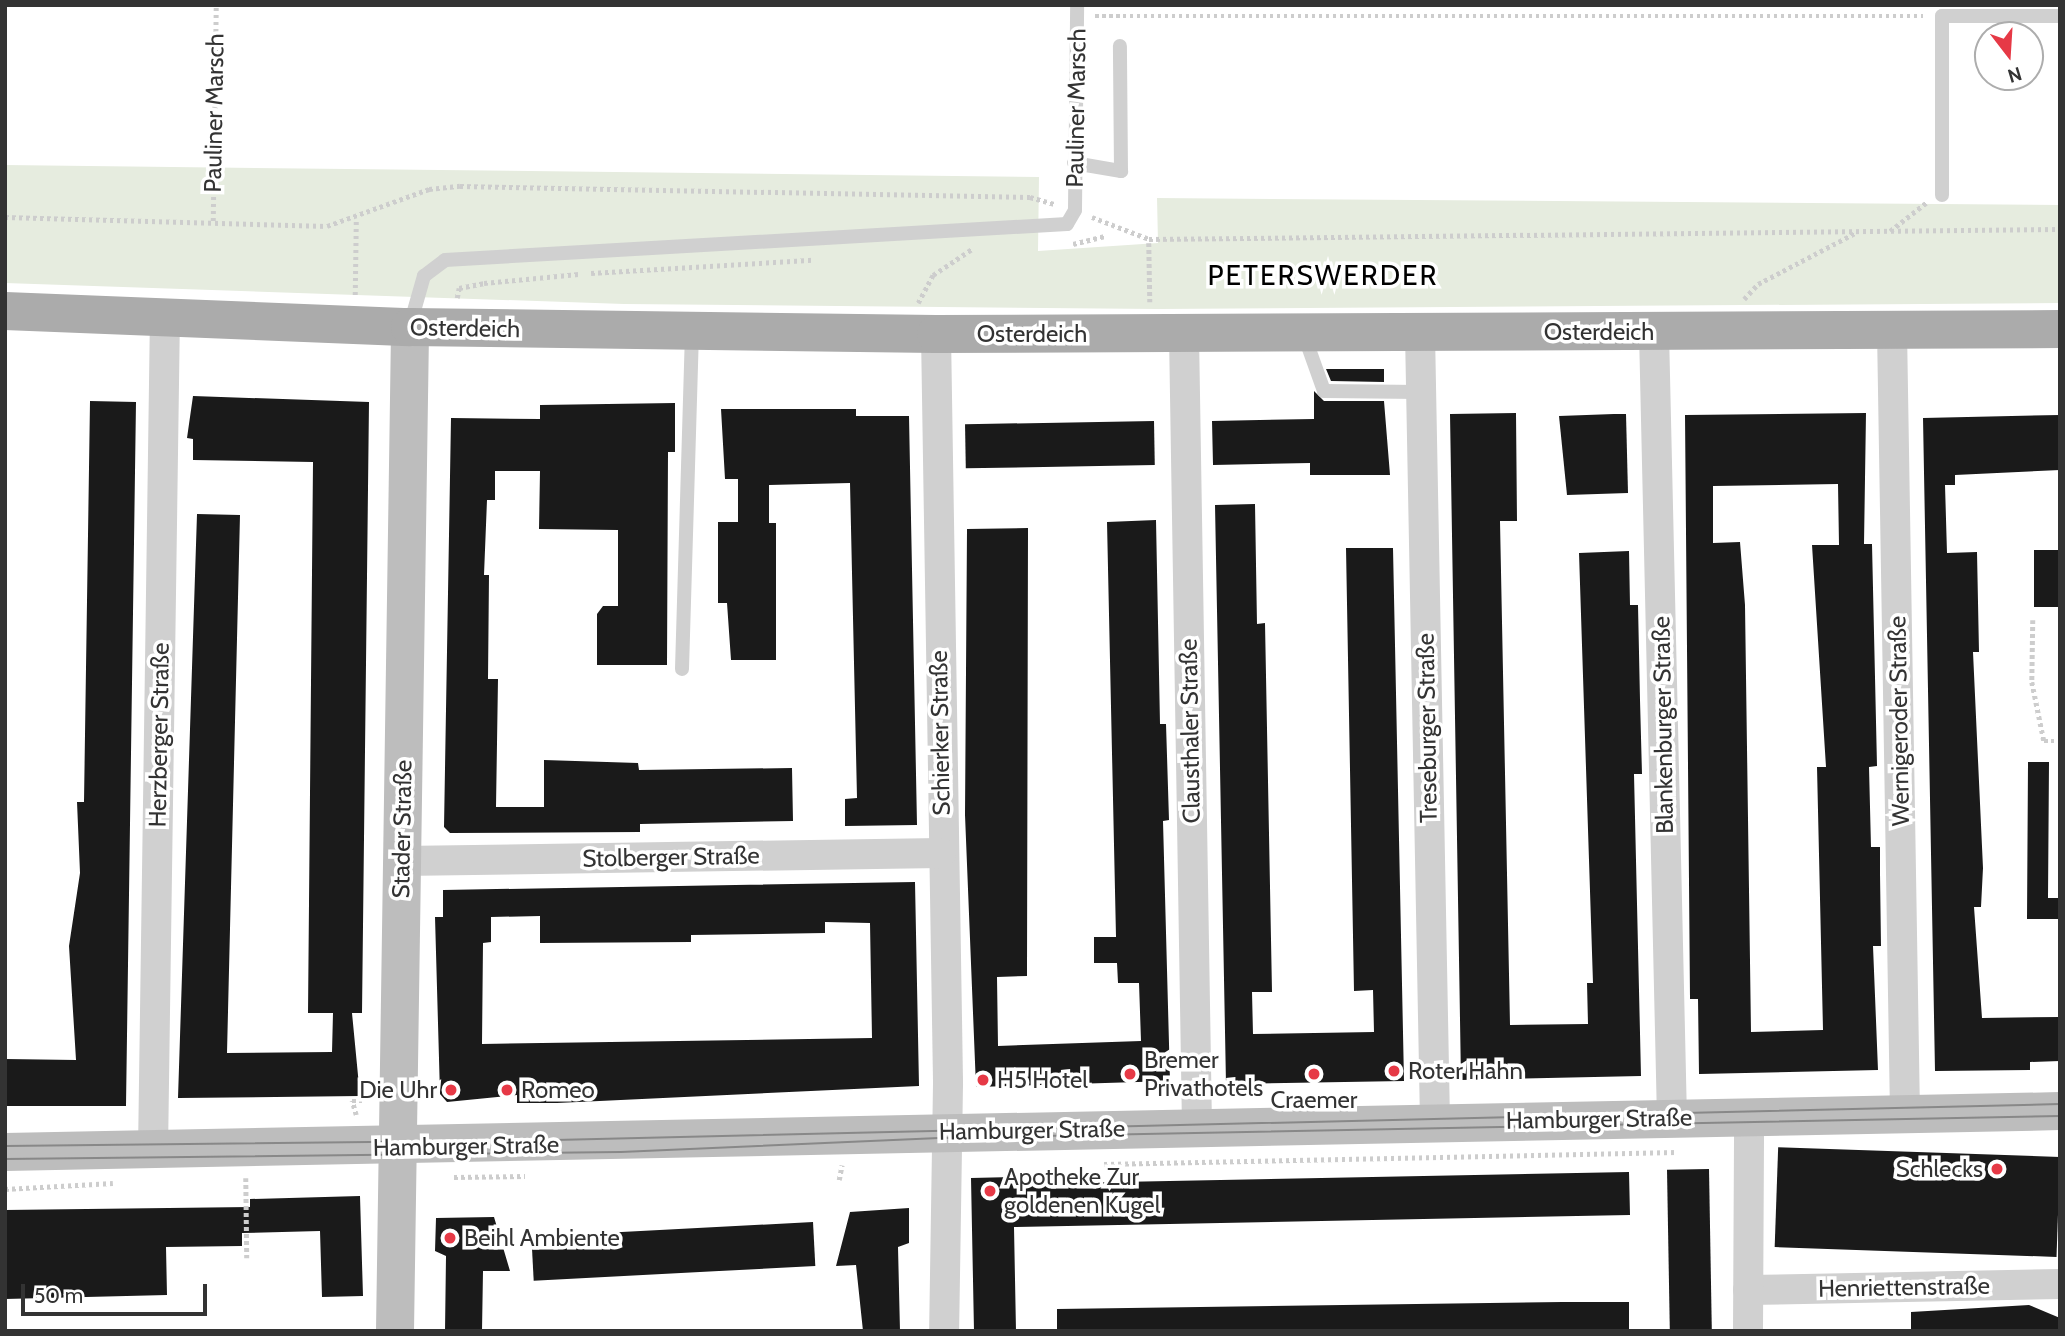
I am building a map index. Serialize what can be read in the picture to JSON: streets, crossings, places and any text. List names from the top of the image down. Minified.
{"streets":{"main road":["Osterdeich"],"street":["Wernigeroder Straße","Blankenburger Straße","Treseburger Straße","Clausthaler Straße","Schierker Straße","Herzberger Straße","Stader Straße","Stolberger Straße","Hamburger Straße","Henriettenstraße"],"lane":["Pauliner Marsch"]},"crossings":[["Pauliner Marsch","Osterdeich"],["Pauliner Marsch","Stader Straße"],["Osterdeich","Wernigeroder Straße"],["Osterdeich","Blankenburger Straße"],["Osterdeich","Treseburger Straße"],["Osterdeich","Clausthaler Straße"],["Osterdeich","Schierker Straße"],["Osterdeich","Herzberger Straße"],["Osterdeich","Stader Straße"],["Wernigeroder Straße","Hamburger Straße"],["Blankenburger Straße","Hamburger Straße"],["Treseburger Straße","Hamburger Straße"],["Clausthaler Straße","Hamburger Straße"],["Schierker Straße","Stolberger Straße"],["Schierker Straße","Hamburger Straße"],["Herzberger Straße","Hamburger Straße"],["Stader Straße","Stolberger Straße"],["Stader Straße","Hamburger Straße"]],"districts":["PETERSWERDER"],"places":["Roter Hahn","Bremer Privathotels","Craemer","H5 Hotel","Die Uhr","Romeo","Schlecks","Apotheke Zur goldenen Kugel","Beihl Ambiente"],"scale_bar":"50 m","north":"bottom"}
